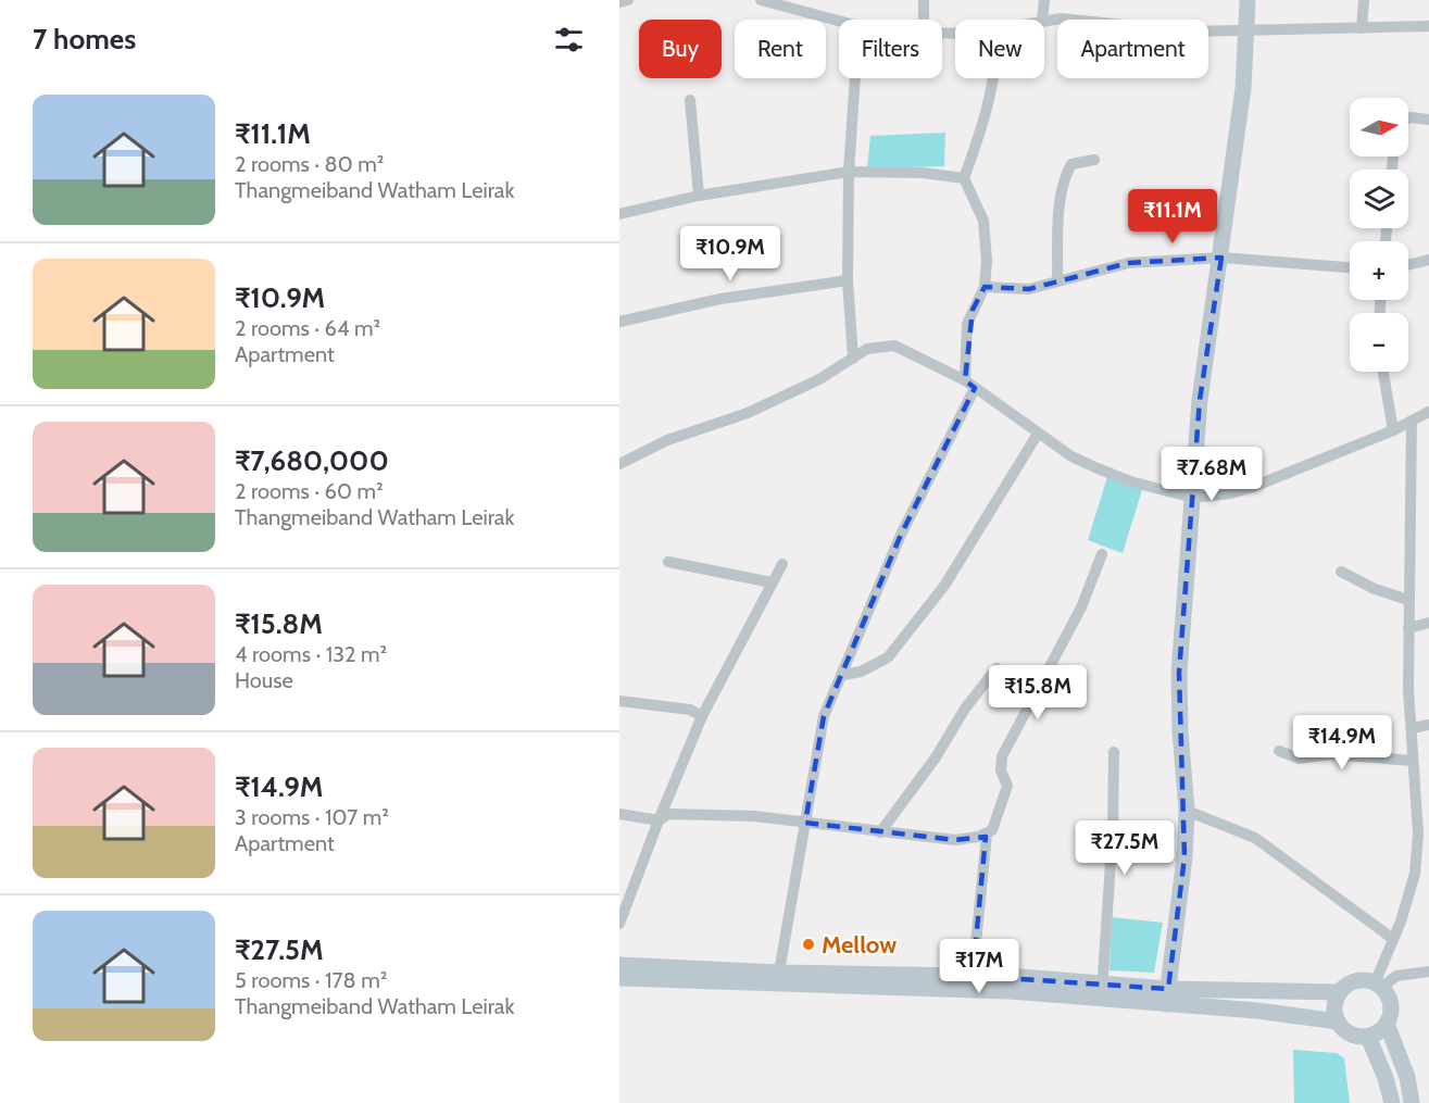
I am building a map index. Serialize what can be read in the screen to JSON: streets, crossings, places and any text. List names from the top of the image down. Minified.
{"places":["Mellow"],"north":"right","page":{"heading":"7 homes","chip":["Buy","Rent","Filters","New","Apartment"],"list":[{"name":"₹11.1M","note":"2 rooms · 80 m² · Thangmeiband Watham Leirak"},{"name":"₹10.9M","note":"2 rooms · 64 m² · Apartment"},{"name":"₹7,680,000","note":"2 rooms · 60 m² · Thangmeiband Watham Leirak"},{"name":"₹15.8M","note":"4 rooms · 132 m² · House"},{"name":"₹14.9M","note":"3 rooms · 107 m² · Apartment"},{"name":"₹27.5M","note":"5 rooms · 178 m² · Thangmeiband Watham Leirak"}],"map_buttons":["+","−"],"price":["₹11.1M","₹10.9M","₹7.68M","₹15.8M","₹14.9M","₹27.5M","₹17M"]}}
